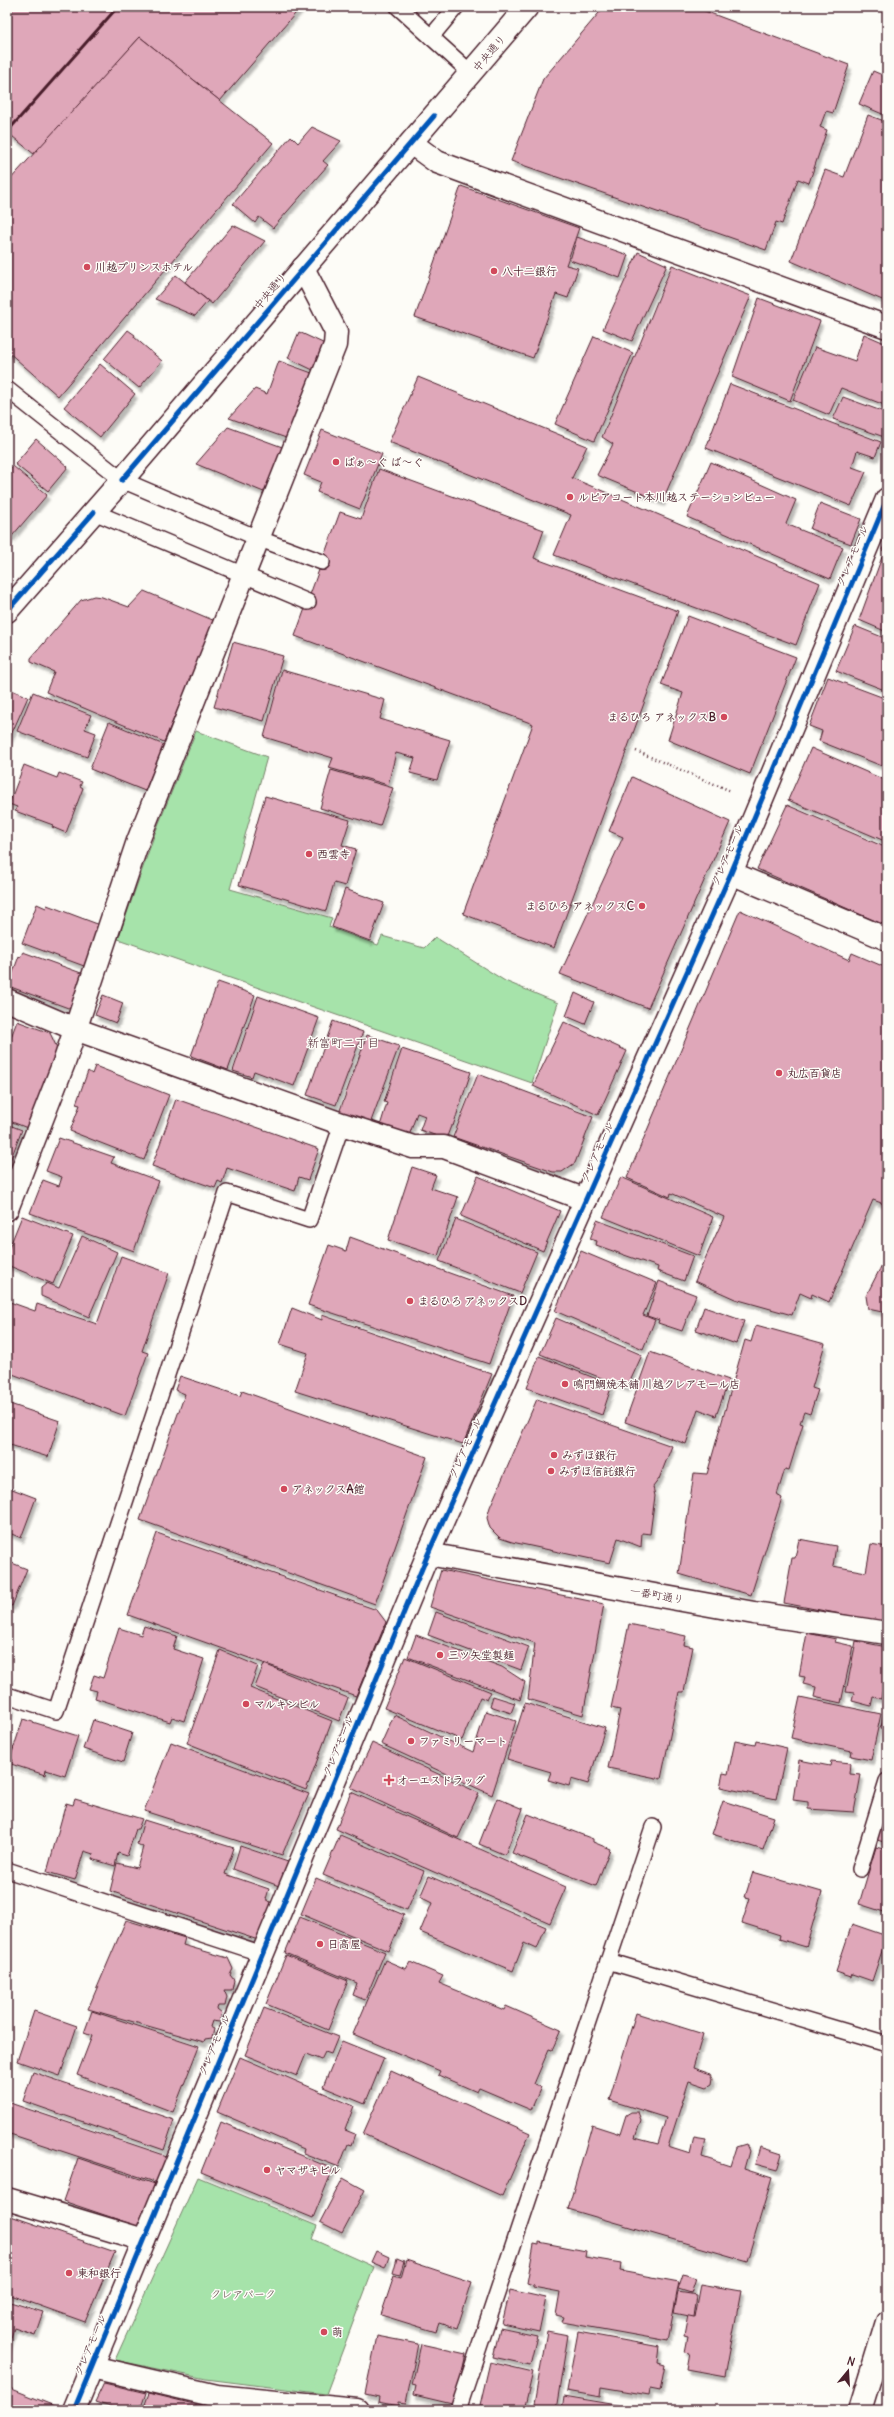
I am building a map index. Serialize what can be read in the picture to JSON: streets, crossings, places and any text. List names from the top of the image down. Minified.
{"streets":{"street":["中央通り","クレアモール","一番町通り"]},"crossings":[["クレアモール","一番町通り"]],"districts":["新富町二丁目"],"parks":["クレアパーク"],"places":{"other":["川越プリンスホテル","八十二銀行","ばぁ〜ぐ ば〜ぐ","ルピアコート本川越ステーションビュー","まるひろ アネックスB","西雲寺","まるひろ アネックスC","丸広百貨店","まるひろ アネックスD","鳴門鯛焼本舗 川越クレアモール店","みずほ銀行","みずほ信託銀行","アネックスA館","三ツ矢堂製麺","マルキンビル","ファミリーマート","日高屋","ヤマザキビル","東和銀行","萌"],"health":["オーエスドラッグ"]},"north":"top"}
